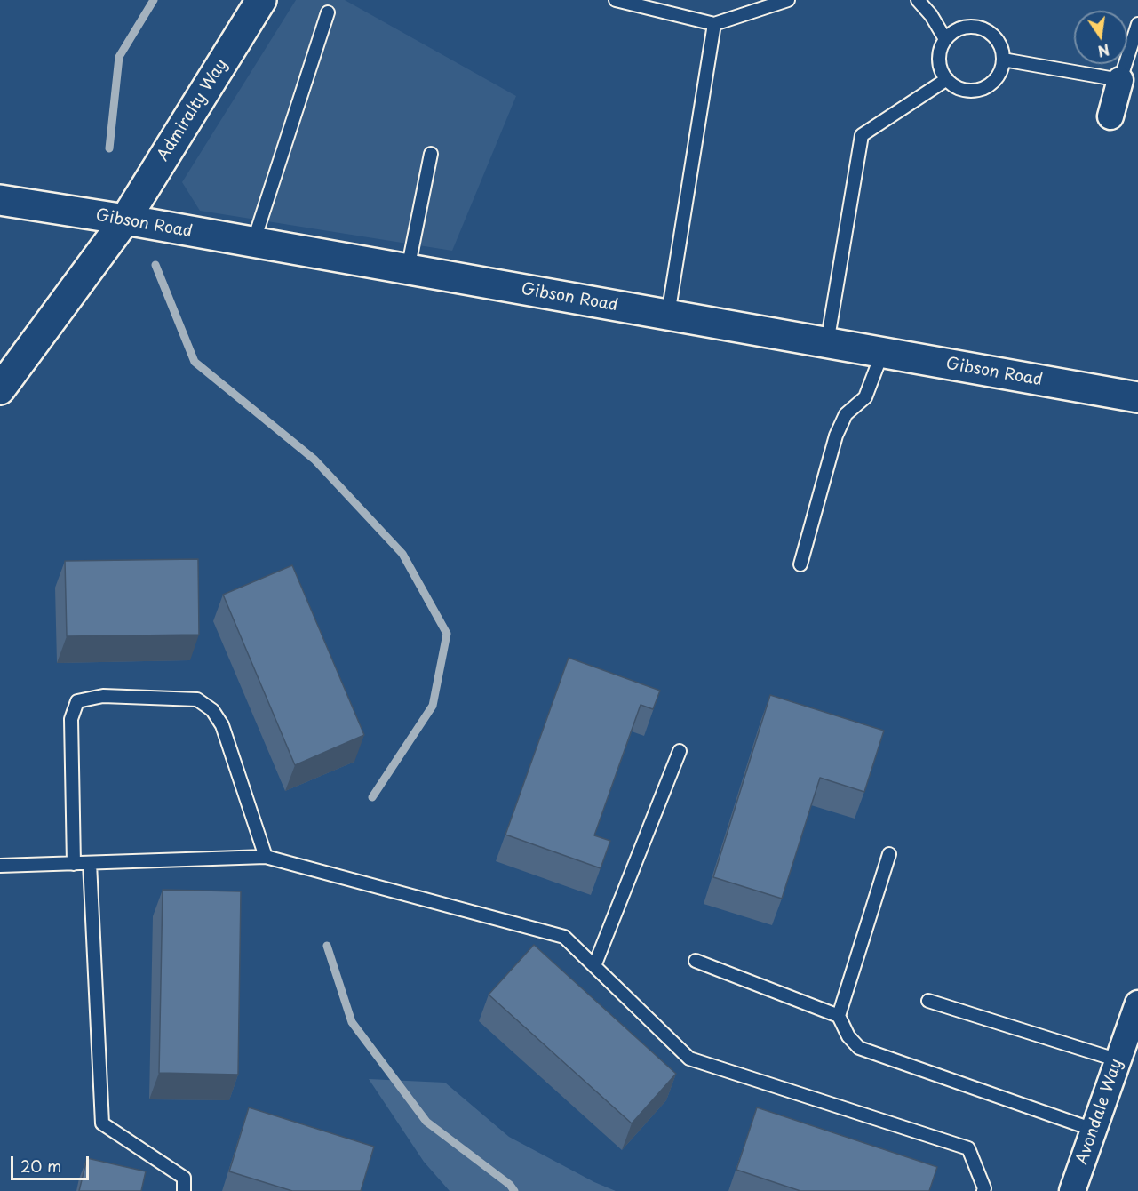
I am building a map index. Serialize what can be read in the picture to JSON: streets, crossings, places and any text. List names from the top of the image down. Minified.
{"streets":{"street":["Admiralty Way","Gibson Road","Avondale Way"]},"crossings":[["Admiralty Way","Gibson Road"]],"scale_bar":"20 m","north":"bottom"}
